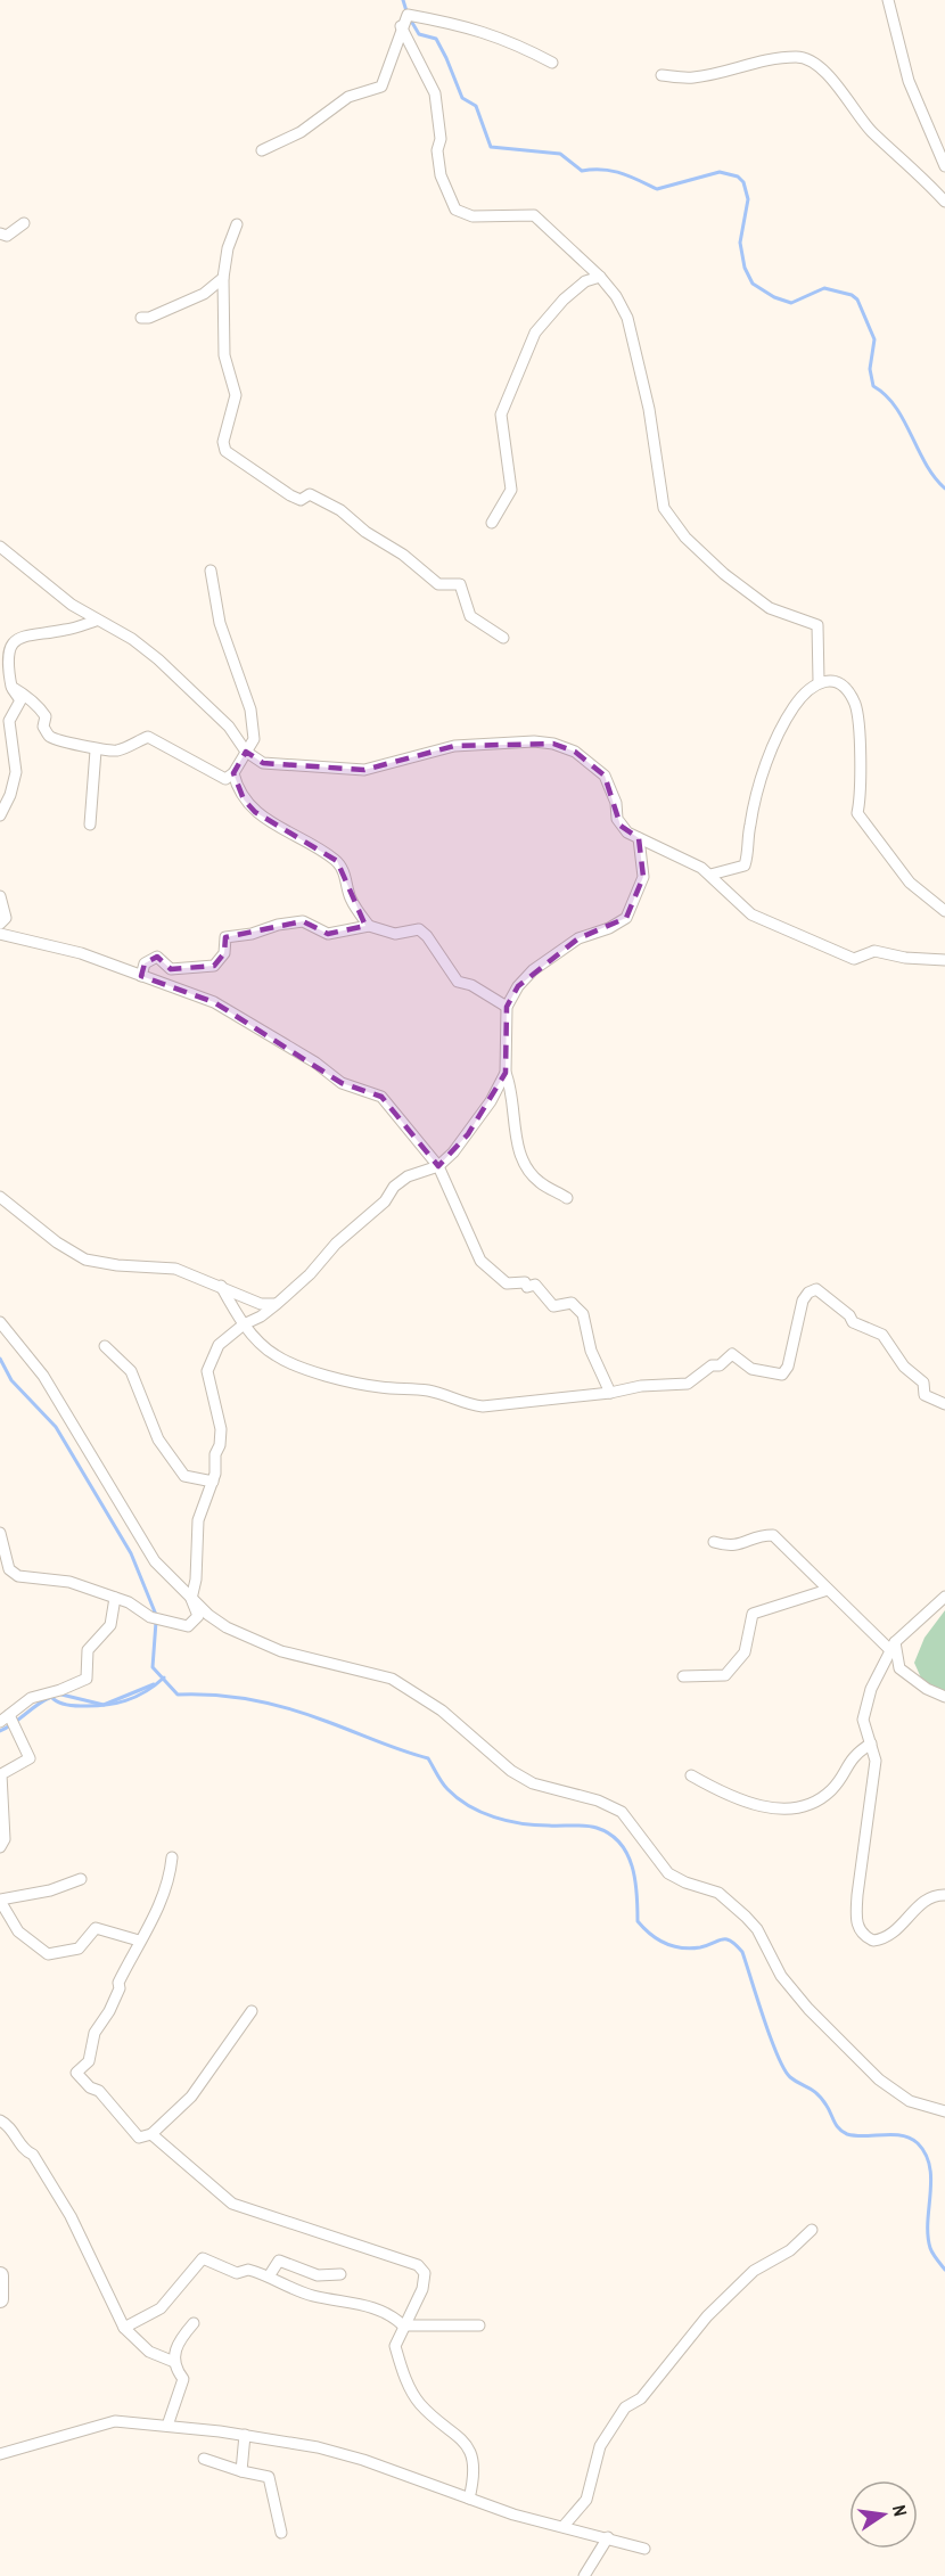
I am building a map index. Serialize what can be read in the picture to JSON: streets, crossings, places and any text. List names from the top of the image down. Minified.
{"north":"right"}
